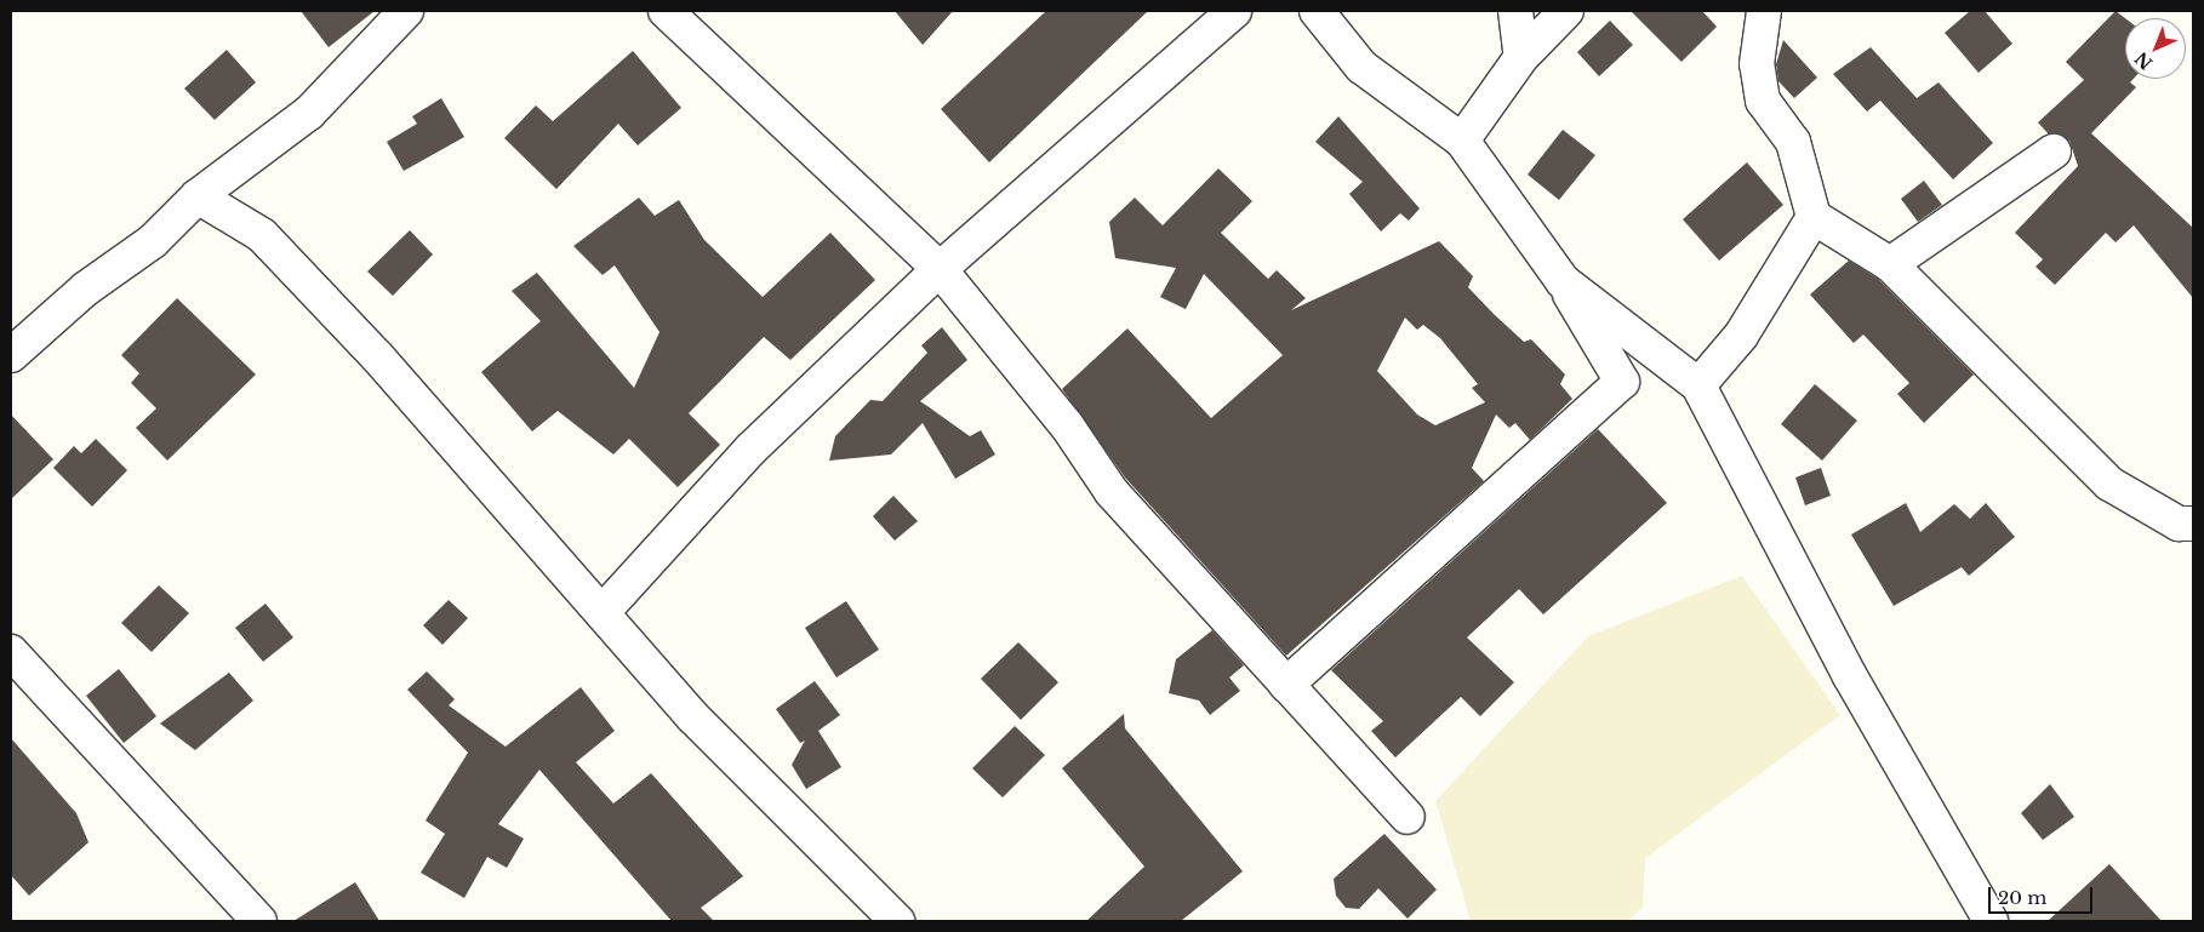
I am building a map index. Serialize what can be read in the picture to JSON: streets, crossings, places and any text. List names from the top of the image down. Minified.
{"scale_bar":"20 m","north":"bottom left"}
